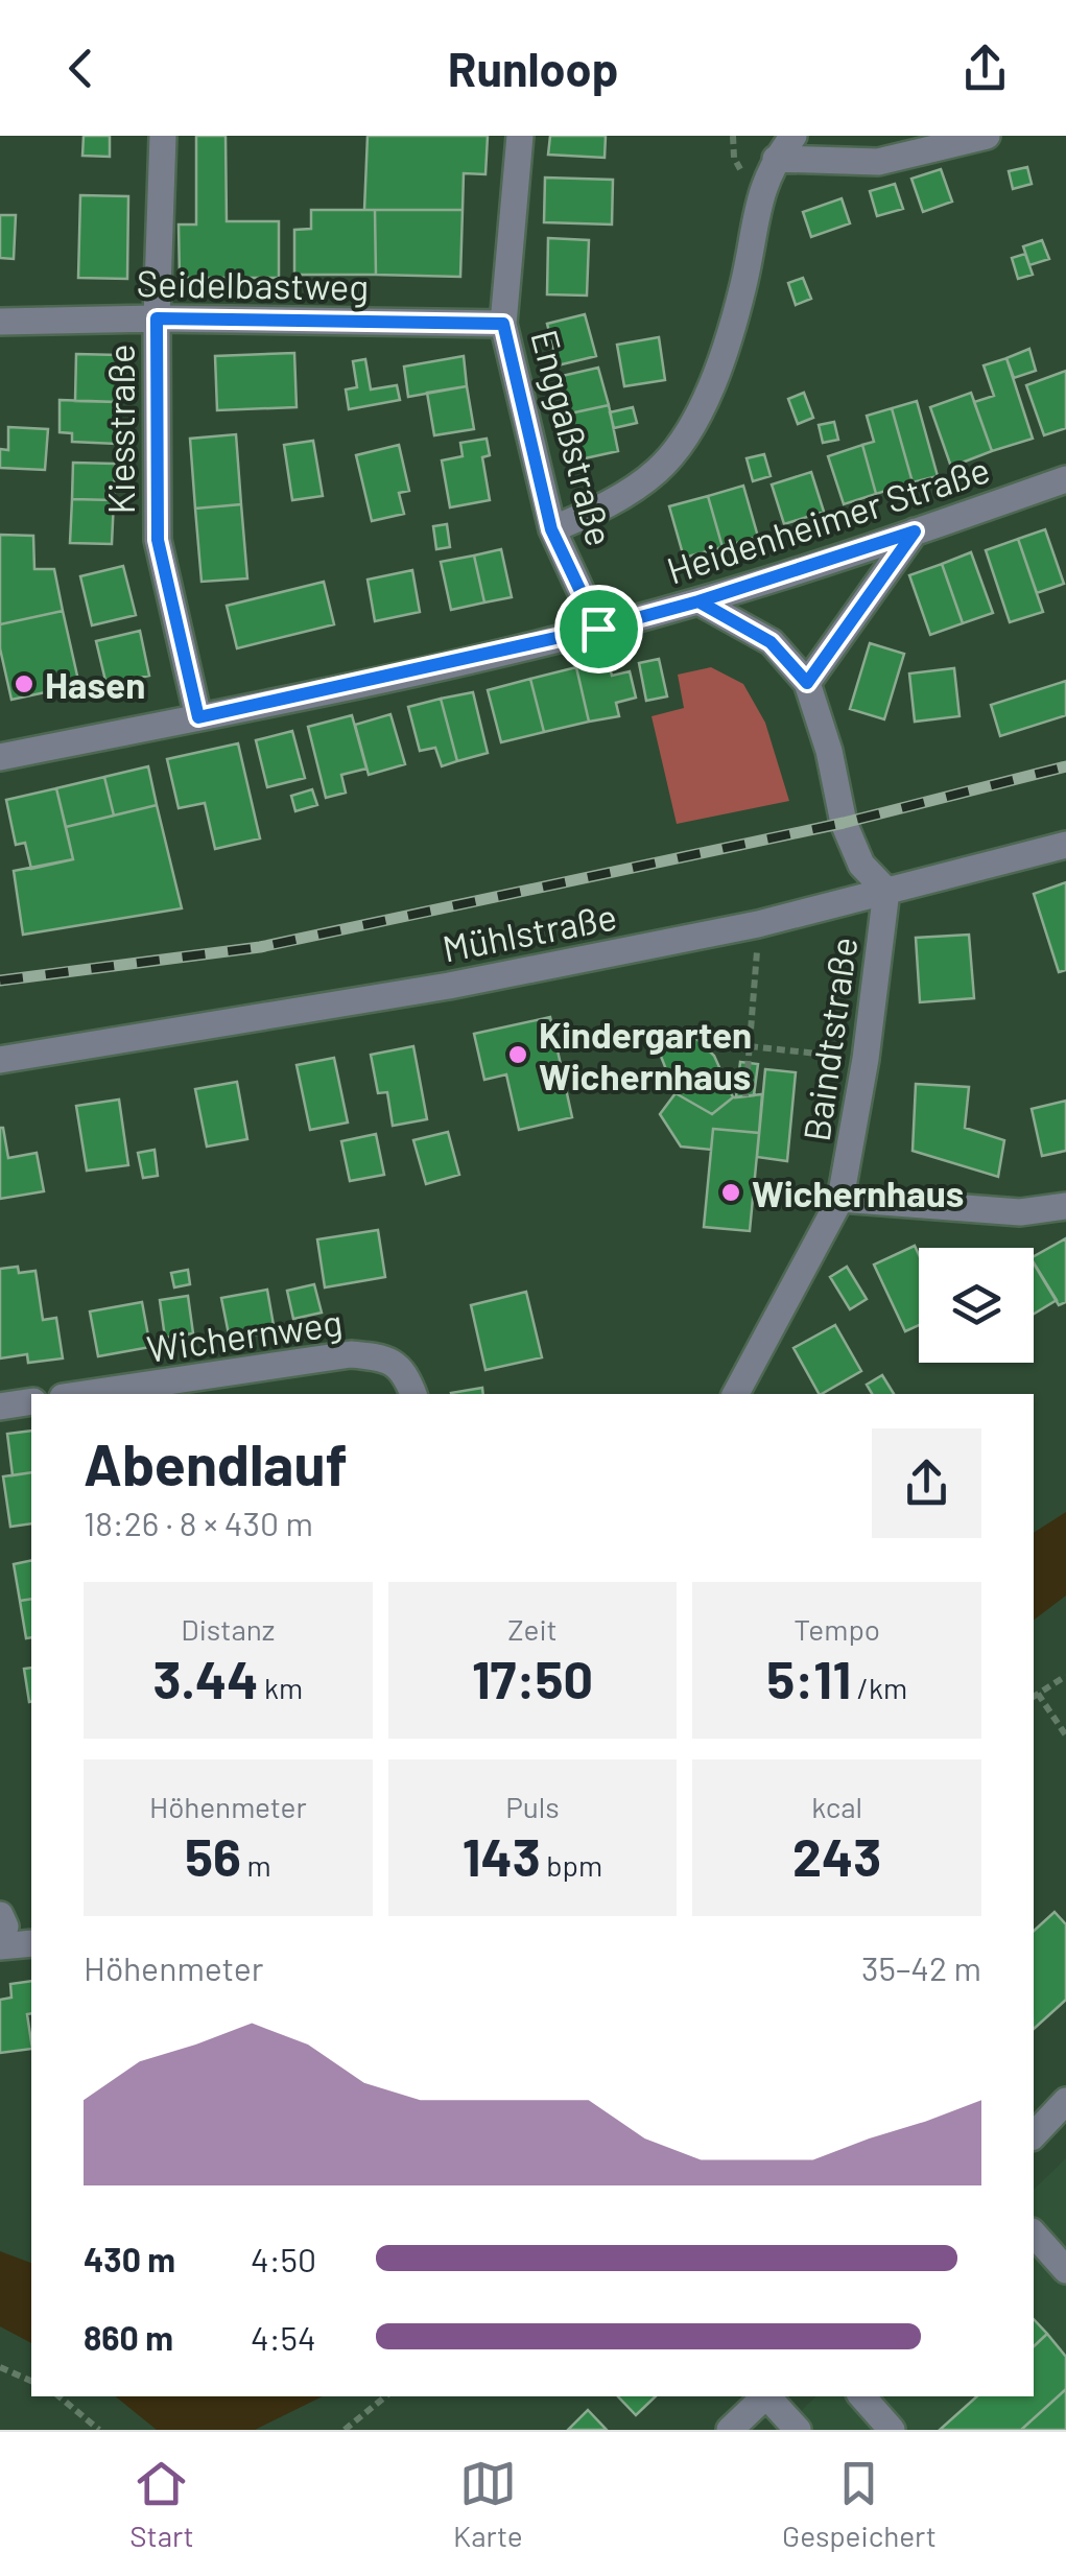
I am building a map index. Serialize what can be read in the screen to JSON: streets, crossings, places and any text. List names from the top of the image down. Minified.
{"streets":{"street":["Seidelbastweg","Kiesstraße","Enggaßstraße","Heidenheimer Straße","Mühlstraße","Baindtstraße","Wichernweg"]},"crossings":[["Seidelbastweg","Kiesstraße"],["Seidelbastweg","Enggaßstraße"],["Kiesstraße","Heidenheimer Straße"],["Enggaßstraße","Heidenheimer Straße"],["Heidenheimer Straße","Baindtstraße"],["Mühlstraße","Baindtstraße"]],"places":["Hasen","Kindergarten Wichernhaus","Wichernhaus"],"page":{"header":"Runloop","heading":["Abendlauf","18:26 · 8 × 430 m"],"stats":[["Distanz","3.44 km"],["Zeit","17:50"],["Tempo","5:11 /km"],["Höhenmeter","56 m"],["Puls","143 bpm"],["kcal","243"]],"chart":["Höhenmeter","35–42 m"],"list":[{"name":"430 m","note":"4:50"},{"name":"860 m","note":"4:54"}],"tabs":["Start","Karte","Gespeichert"]}}
